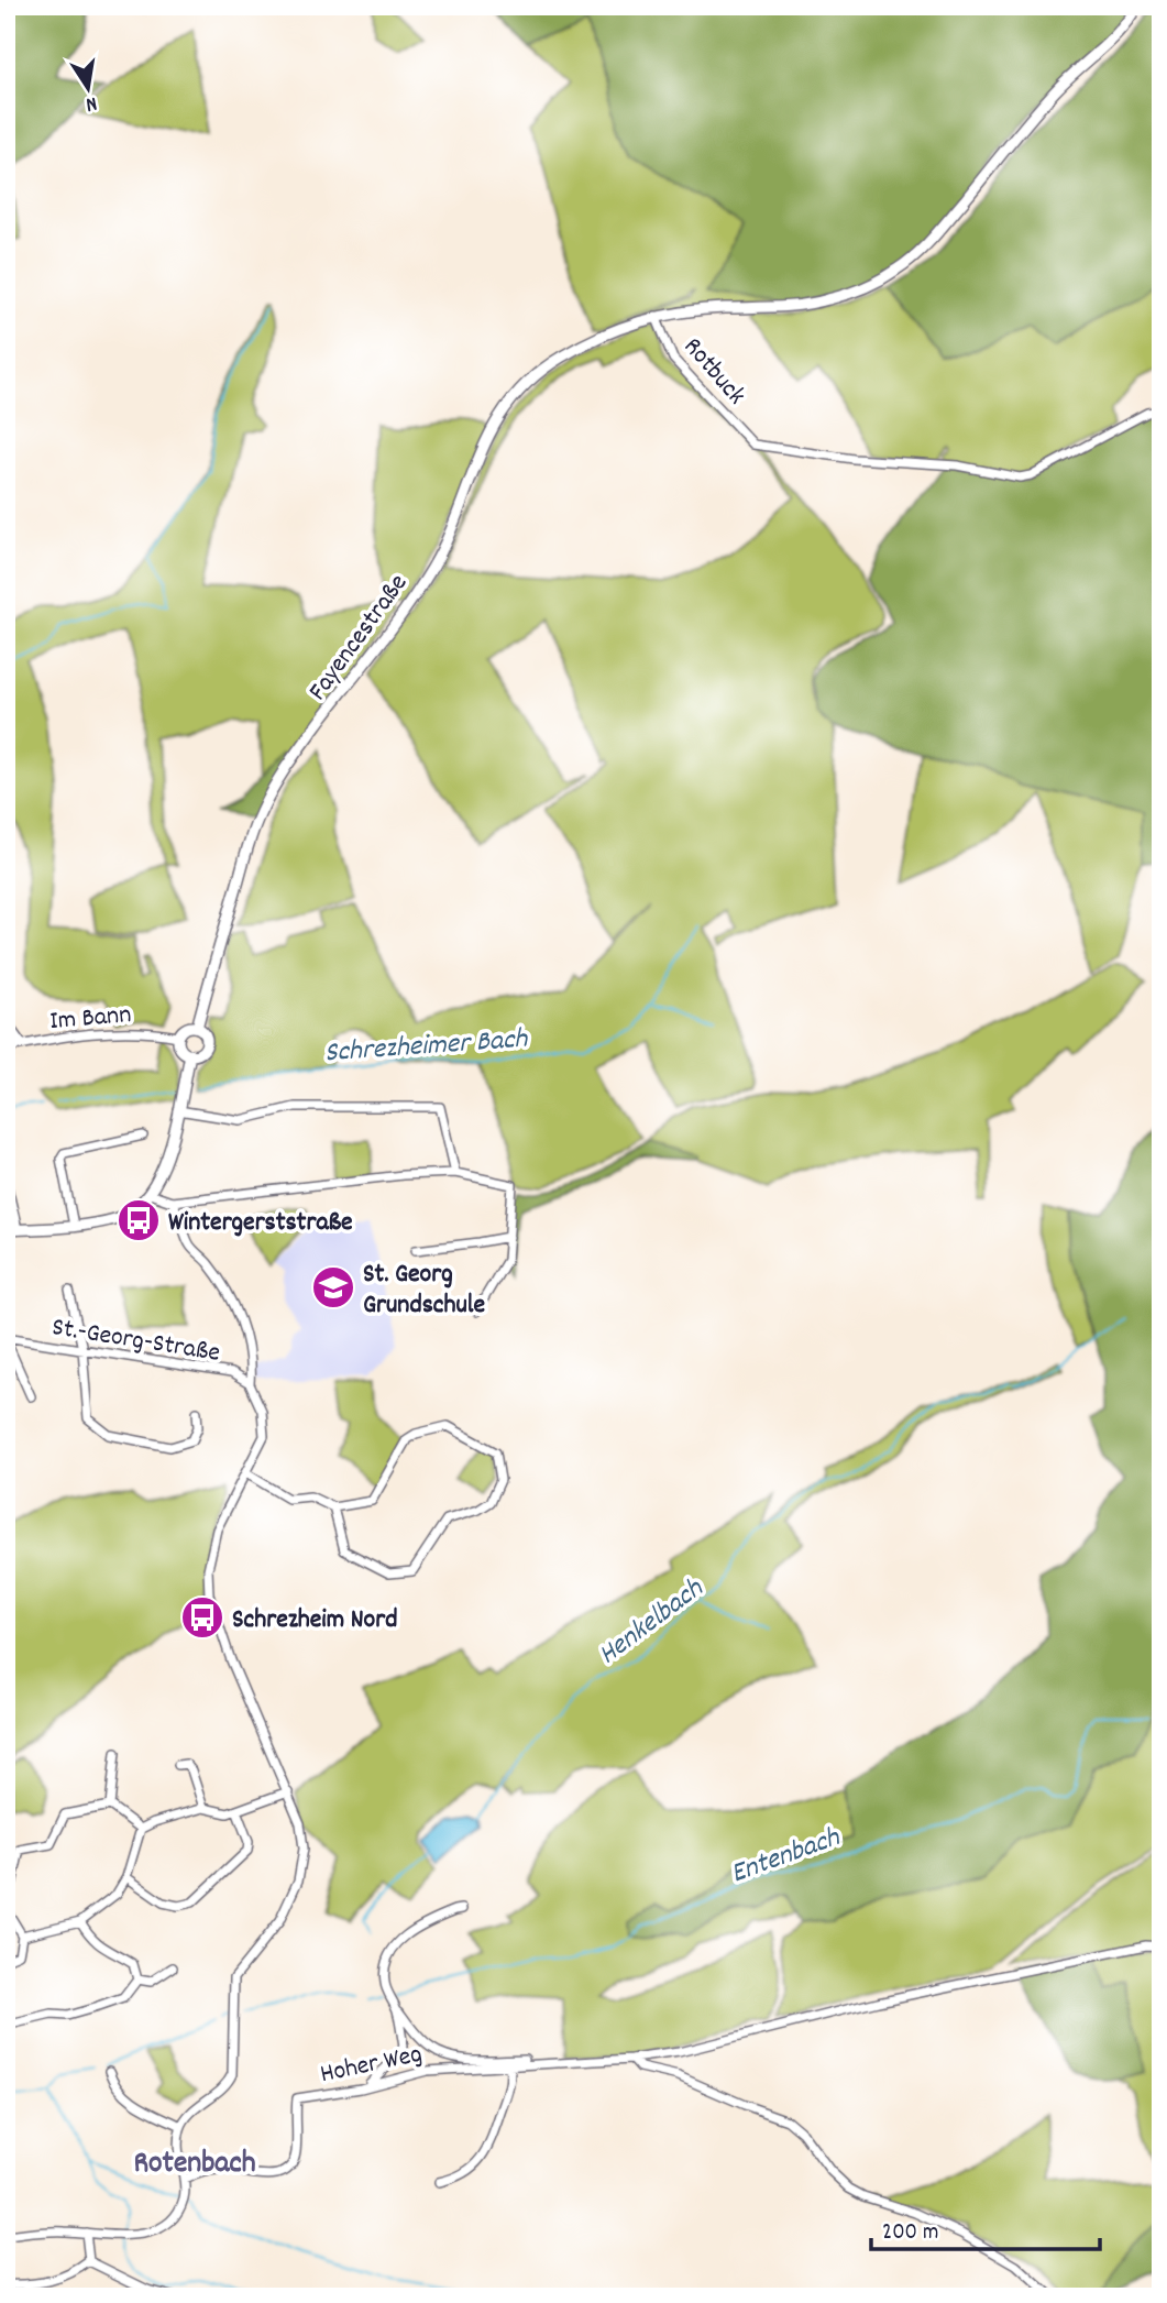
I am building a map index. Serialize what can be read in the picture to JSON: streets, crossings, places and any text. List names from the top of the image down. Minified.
{"streets":{"street":["Rotbuck","Fayencestraße","Im Bann","St.-Georg-Straße","Hoher Weg"]},"crossings":[["Rotbuck","Fayencestraße"],["Fayencestraße","Im Bann"]],"districts":["Rotenbach"],"water":["Schrezheimer Bach","Henkelbach","Entenbach"],"places":{"bus stop":["Wintergerststraße","Schrezheim Nord"],"school or university":["St. Georg Grundschule"]},"scale_bar":"200 m","north":"bottom"}
